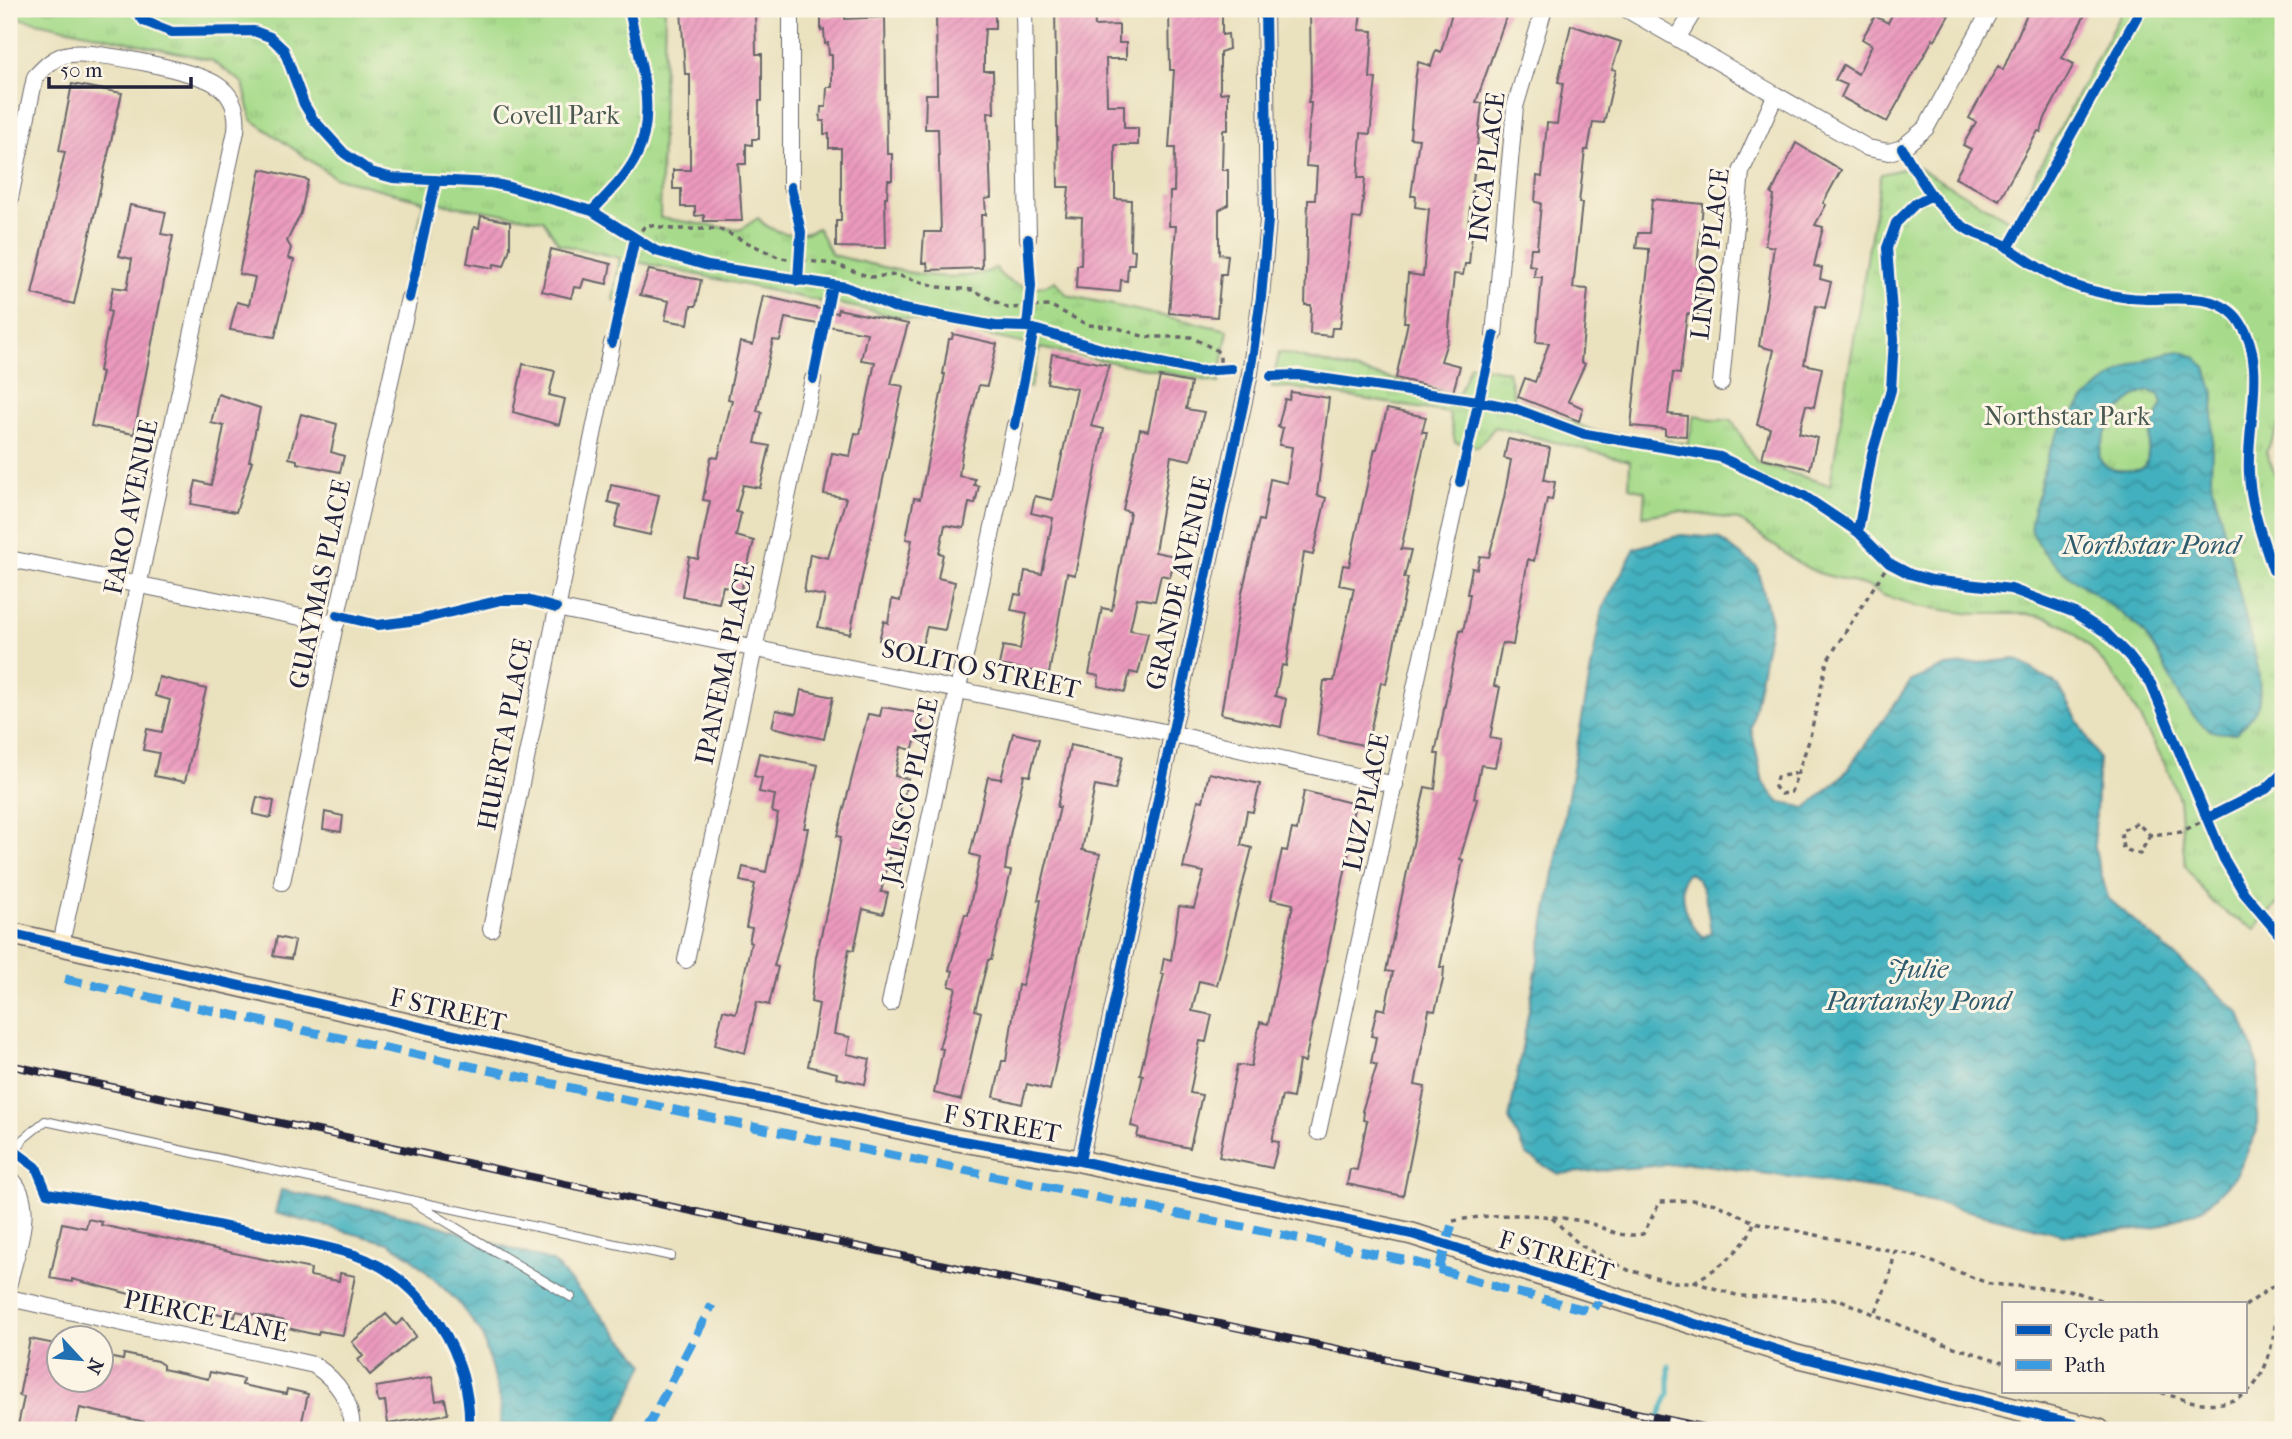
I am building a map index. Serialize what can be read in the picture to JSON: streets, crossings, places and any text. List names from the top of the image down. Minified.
{"streets":{"street":["INCA PLACE","LINDO PLACE","FARO AVENUE","GRANDE AVENUE","GUAYMAS PLACE","IPANEMA PLACE","SOLITO STREET","HUERTA PLACE","JALISCO PLACE","LUZ PLACE","F STREET","PIERCE LANE"]},"crossings":[["FARO AVENUE","F STREET"],["GRANDE AVENUE","SOLITO STREET"],["GRANDE AVENUE","F STREET"],["IPANEMA PLACE","SOLITO STREET"],["SOLITO STREET","HUERTA PLACE"],["SOLITO STREET","JALISCO PLACE"],["SOLITO STREET","LUZ PLACE"]],"water":["Northstar Pond","Julie Partansky Pond"],"parks":["Covell Park","Northstar Park"],"legend":["Cycle path","Path"],"scale_bar":"50 m","north":"bottom right"}
